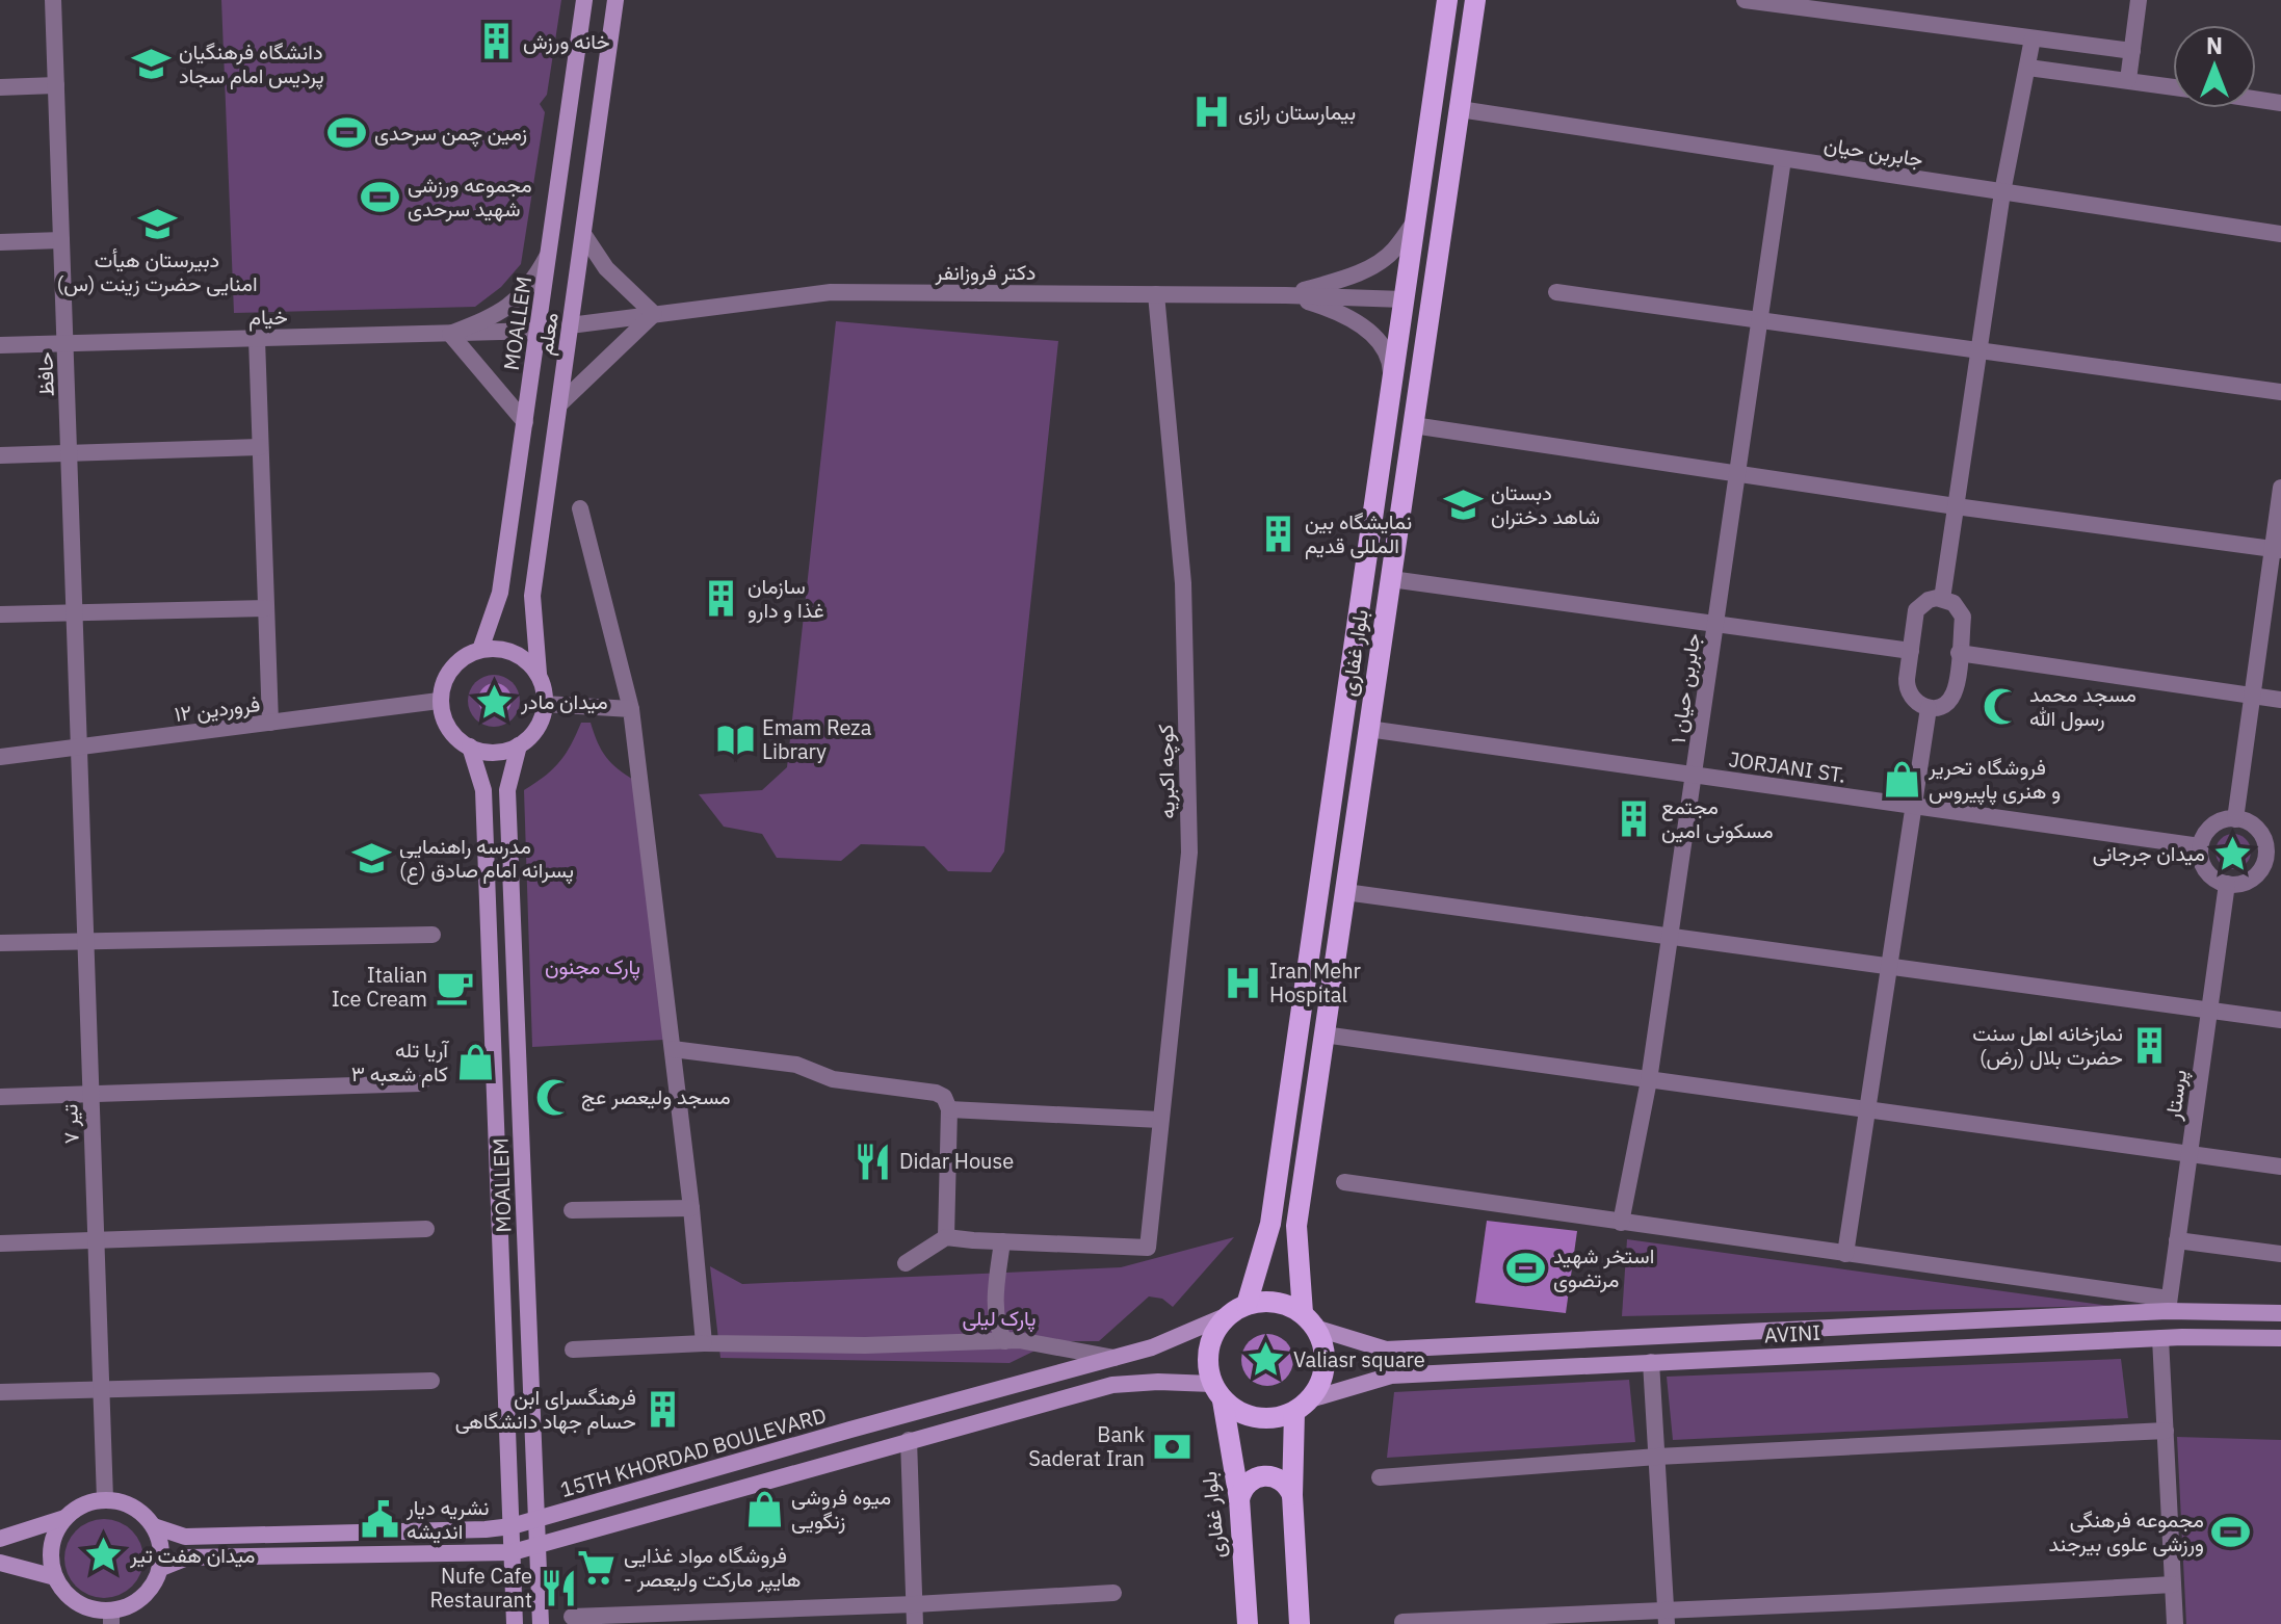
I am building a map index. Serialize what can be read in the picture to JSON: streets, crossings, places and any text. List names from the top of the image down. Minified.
{"streets":{"main road":["MOALLEM","معلم","بلوار غفاری","AVINI","15TH KHORDAD BOULEVARD"],"street":["جابربن حیان","دکتر فروزانفر","خیام","حافظ","جابربن حیان ۱","۱۲ فروردین","JORJANI ST.","کوچه اکبریه","پرستار","۷ تیر"]},"crossings":[["جابربن حیان","بلوار غفاری"],["جابربن حیان","جابربن حیان ۱"],["دکتر فروزانفر","معلم"],["دکتر فروزانفر","بلوار غفاری"],["دکتر فروزانفر","کوچه اکبریه"],["خیام","MOALLEM"],["خیام","حافظ"],["MOALLEM","معلم"],["MOALLEM","۱۲ فروردین"],["MOALLEM","15TH KHORDAD BOULEVARD"],["معلم","۱۲ فروردین"],["حافظ","۱۲ فروردین"],["حافظ","۷ تیر"],["بلوار غفاری","JORJANI ST."],["بلوار غفاری","AVINI"],["بلوار غفاری","15TH KHORDAD BOULEVARD"],["جابربن حیان ۱","JORJANI ST."],["۱۲ فروردین","۷ تیر"],["JORJANI ST.","پرستار"],["پرستار","AVINI"],["۷ تیر","15TH KHORDAD BOULEVARD"],["AVINI","15TH KHORDAD BOULEVARD"]],"parks":["پارک مجنون","پارک لیلی"],"places":{"building":["خانه ورزش","نمایشگاه بین المللی قدیم","سازمان غذا و دارو","مجتمع مسکونی امین","نمازخانه اهل سنت حضرت بلال (رض)","فرهنگسرای ابن حسام جهاد دانشگاهی"],"school or university":["دانشگاه فرهنگیان پردیس امام سجاد","دبیرستان هیأت امنایی حضرت زینت (س)","دبستان شاهد دختران","مدرسه راهنمایی پسرانه امام صادق (ع)"],"hospital":["بیمارستان رازی","Iran Mehr Hospital"],"sports":["زمین چمن سرحدی","مجموعه ورزشی شهید سرحدی","استخر شهید مرتضوی","مجموعه فرهنگی ورزشی علوی بیرجند"],"place":["میدان مادر","میدان جرجانی","Valiasr square","میدان هفت تیر"],"mosque":["مسجد محمد رسول الله","مسجد ولیعصر عج"],"library":["Emam Reza Library"],"shop":["فروشگاه تحریر و هنری پاپیروس","آریا تله کام شعبه ۳","میوه فروشی زنگویی"],"cafe":["Italian Ice Cream"],"restaurant":["Didar House","Nufe Cafe Restaurant"],"bank":["Bank Saderat Iran"],"public building":["نشریه دیار اندیشه"],"supermarket":["فروشگاه مواد غذایی - هایپر مارکت ولیعصر"]},"north":"top"}
